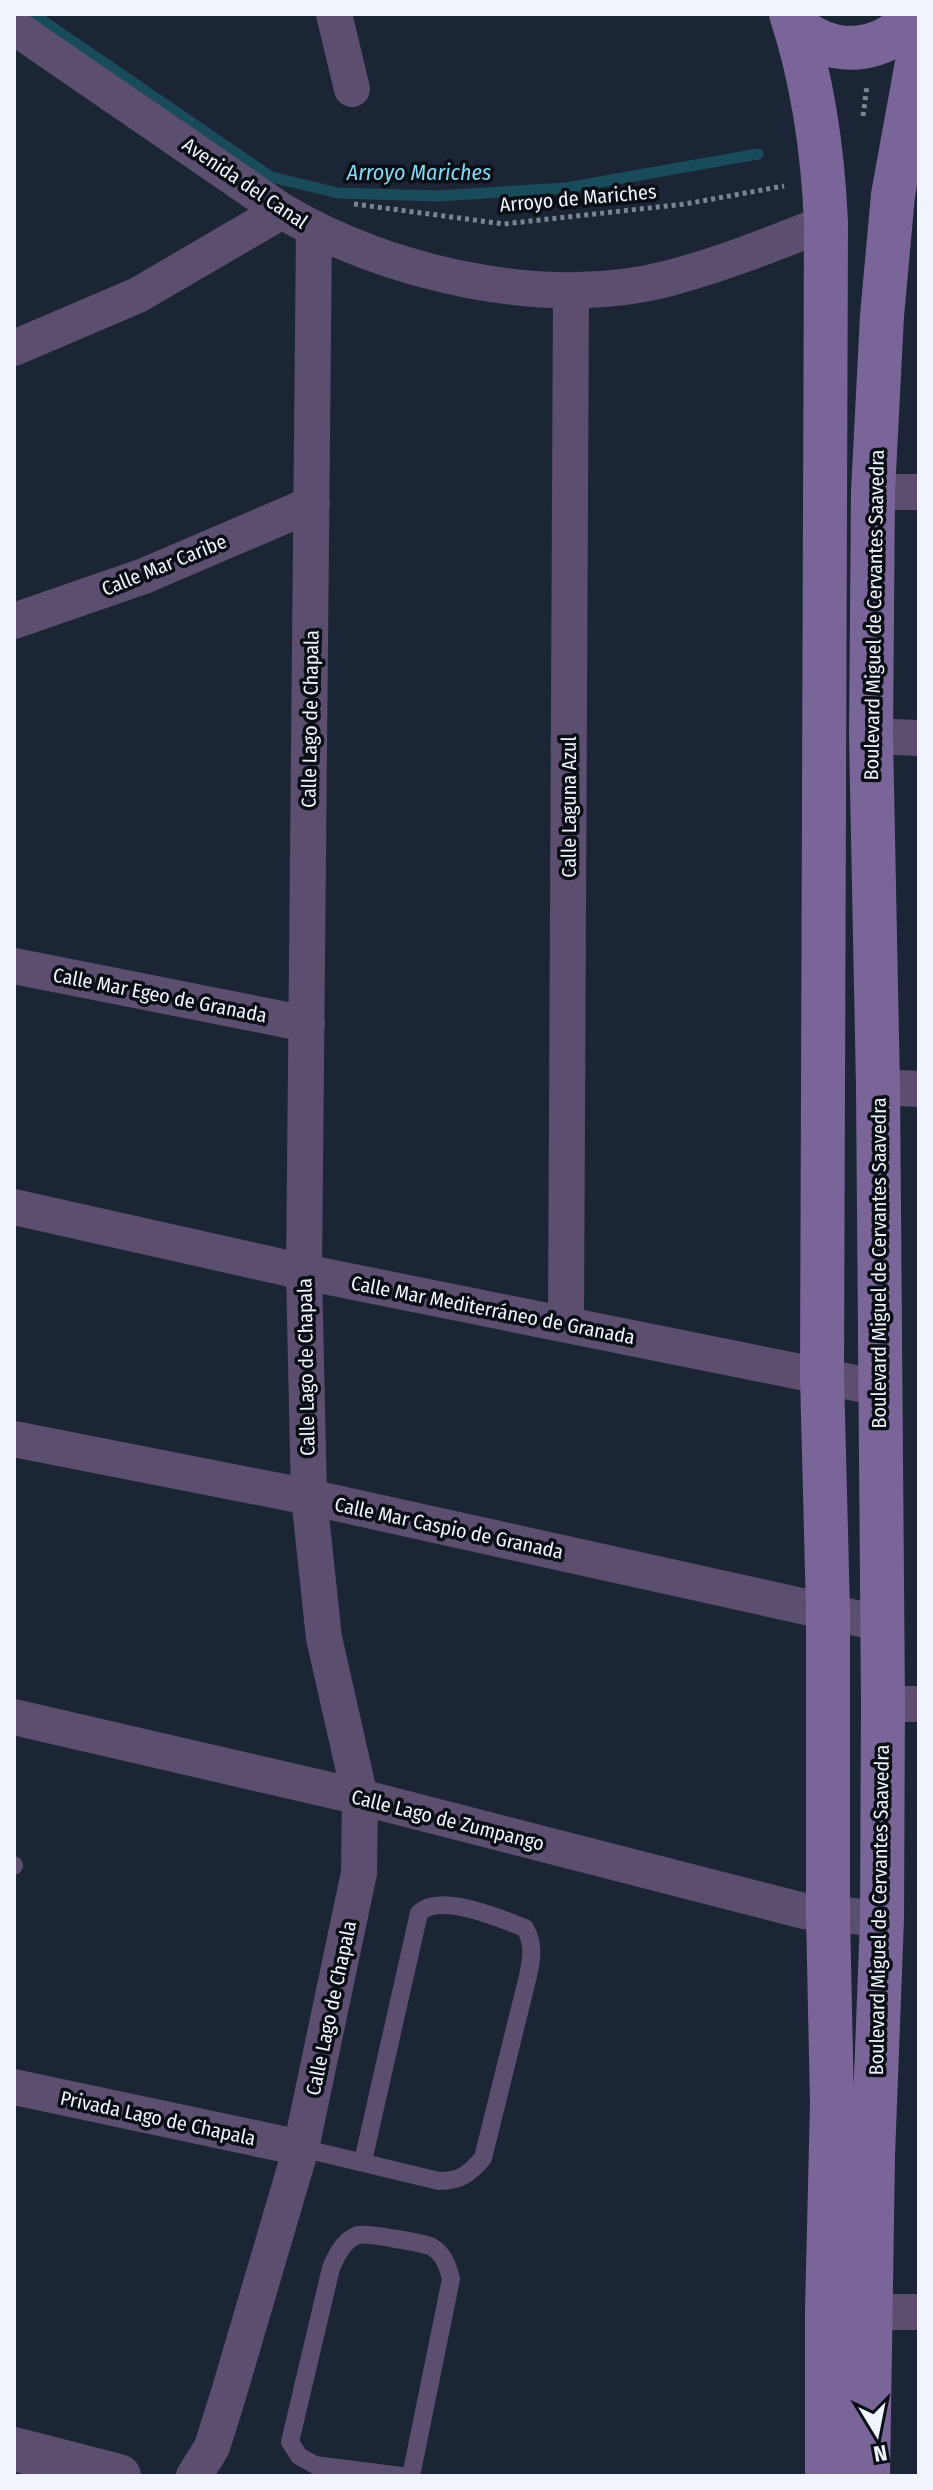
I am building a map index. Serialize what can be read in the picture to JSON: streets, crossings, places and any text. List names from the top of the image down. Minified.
{"streets":{"main road":["Boulevard Miguel de Cervantes Saavedra"],"street":["Avenida del Canal","Calle Mar Caribe","Calle Lago de Chapala","Calle Laguna Azul","Calle Mar Egeo de Granada","Calle Mar Mediterráneo de Granada","Calle Mar Caspio de Granada","Calle Lago de Zumpango","Privada Lago de Chapala"],"path":["Arroyo de Mariches"]},"crossings":[["Avenida del Canal","Calle Lago de Chapala"],["Avenida del Canal","Calle Laguna Azul"],["Calle Mar Caribe","Calle Lago de Chapala"],["Boulevard Miguel de Cervantes Saavedra","Calle Mar Mediterráneo de Granada"],["Boulevard Miguel de Cervantes Saavedra","Calle Mar Caspio de Granada"],["Boulevard Miguel de Cervantes Saavedra","Calle Lago de Zumpango"],["Calle Lago de Chapala","Calle Mar Egeo de Granada"],["Calle Lago de Chapala","Calle Mar Mediterráneo de Granada"],["Calle Lago de Chapala","Calle Mar Caspio de Granada"],["Calle Lago de Chapala","Calle Lago de Zumpango"],["Calle Lago de Chapala","Privada Lago de Chapala"],["Calle Laguna Azul","Calle Mar Mediterráneo de Granada"]],"water":["Arroyo Mariches"],"north":"bottom"}
